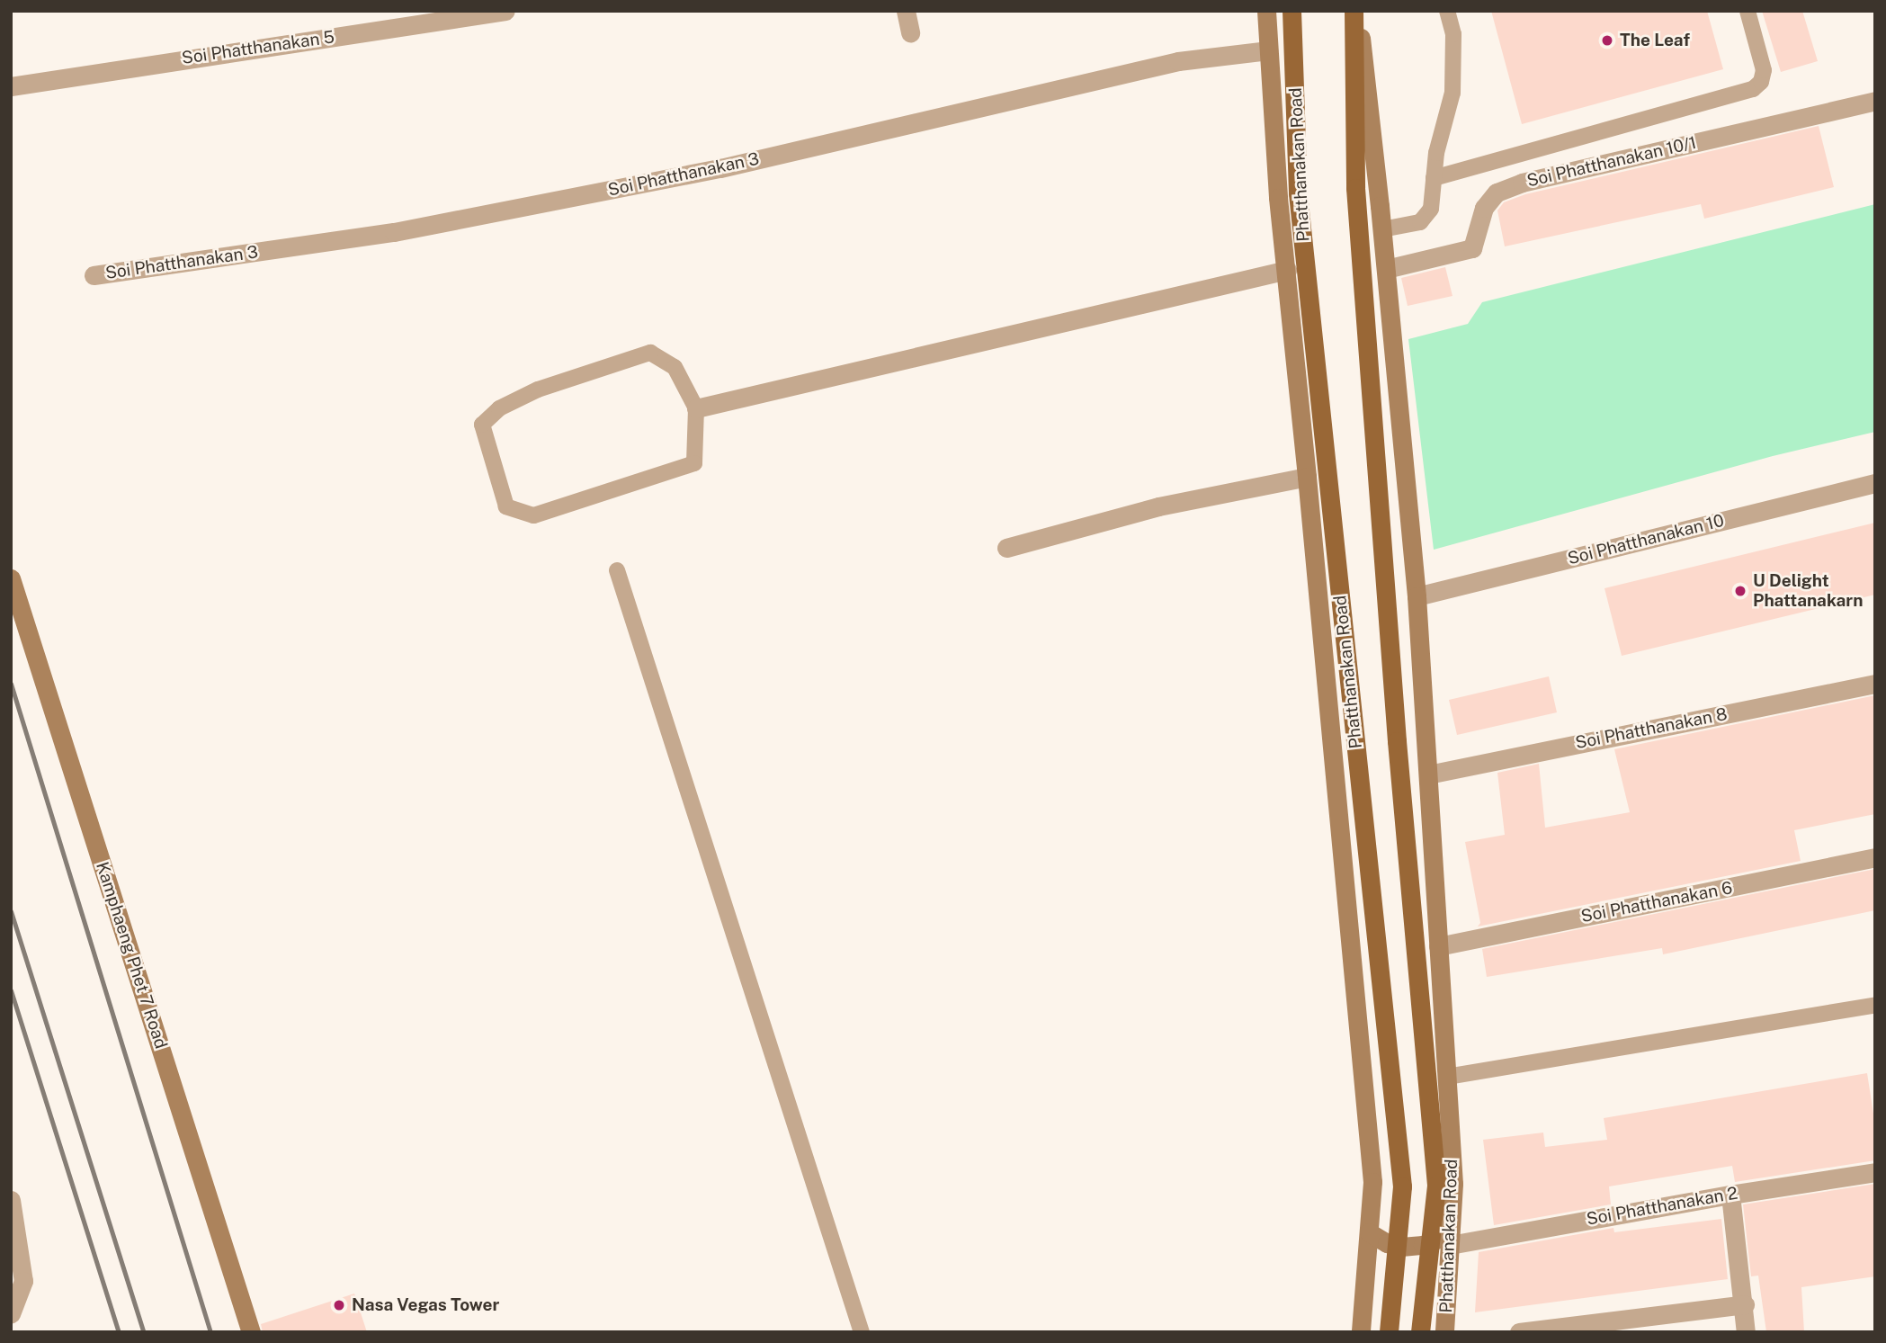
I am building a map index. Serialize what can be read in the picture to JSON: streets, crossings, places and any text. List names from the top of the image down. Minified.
{"streets":{"main road":["Phatthanakan Road","Kamphaeng Phet 7 Road"],"street":["Soi Phatthanakan 5","Soi Phatthanakan 10/1","Soi Phatthanakan 3","Soi Phatthanakan 10","Soi Phatthanakan 8","Soi Phatthanakan 6","Soi Phatthanakan 2"]},"crossings":[["Soi Phatthanakan 10/1","Phatthanakan Road"],["Phatthanakan Road","Soi Phatthanakan 3"],["Phatthanakan Road","Soi Phatthanakan 10"],["Phatthanakan Road","Soi Phatthanakan 8"],["Phatthanakan Road","Soi Phatthanakan 6"],["Phatthanakan Road","Soi Phatthanakan 2"]],"places":["The Leaf","U Delight Phattanakarn","Nasa Vegas Tower"]}
